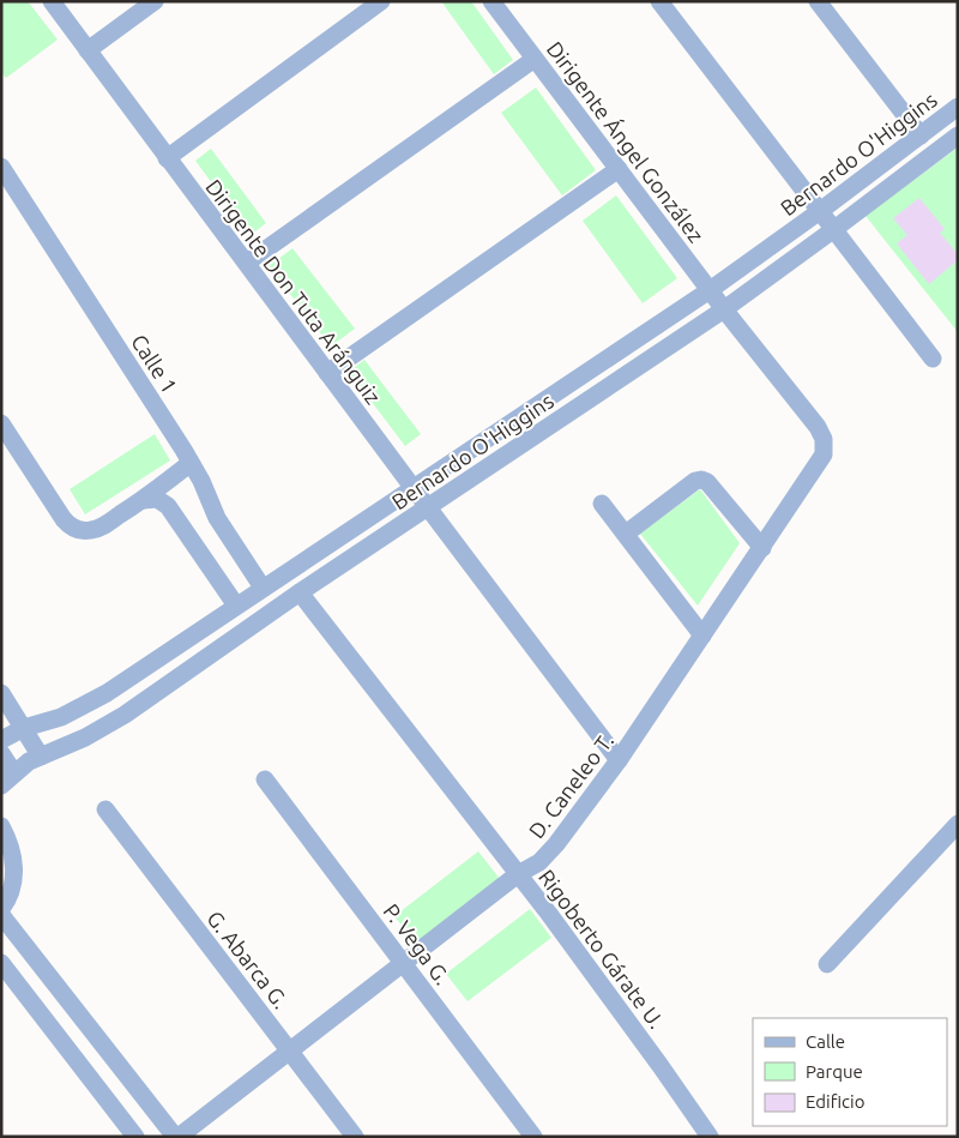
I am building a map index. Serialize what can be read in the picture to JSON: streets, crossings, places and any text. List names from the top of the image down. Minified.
{"streets":{"street":["Dirigente Ángel González","Bernardo O'Higgins","Dirigente Don Tuta Aránguiz","Calle 1","D. Caneleo T.","P. Vega G.","Rigoberto Gárate U.","G. Abarca G."]},"crossings":[["Dirigente Ángel González","Bernardo O'Higgins"],["Dirigente Ángel González","D. Caneleo T."],["Bernardo O'Higgins","Dirigente Don Tuta Aránguiz"],["Bernardo O'Higgins","Calle 1"],["Bernardo O'Higgins","Rigoberto Gárate U."],["Dirigente Don Tuta Aránguiz","D. Caneleo T."],["D. Caneleo T.","P. Vega G."],["D. Caneleo T.","Rigoberto Gárate U."],["D. Caneleo T.","G. Abarca G."]],"legend":["Calle","Parque","Edificio"]}
